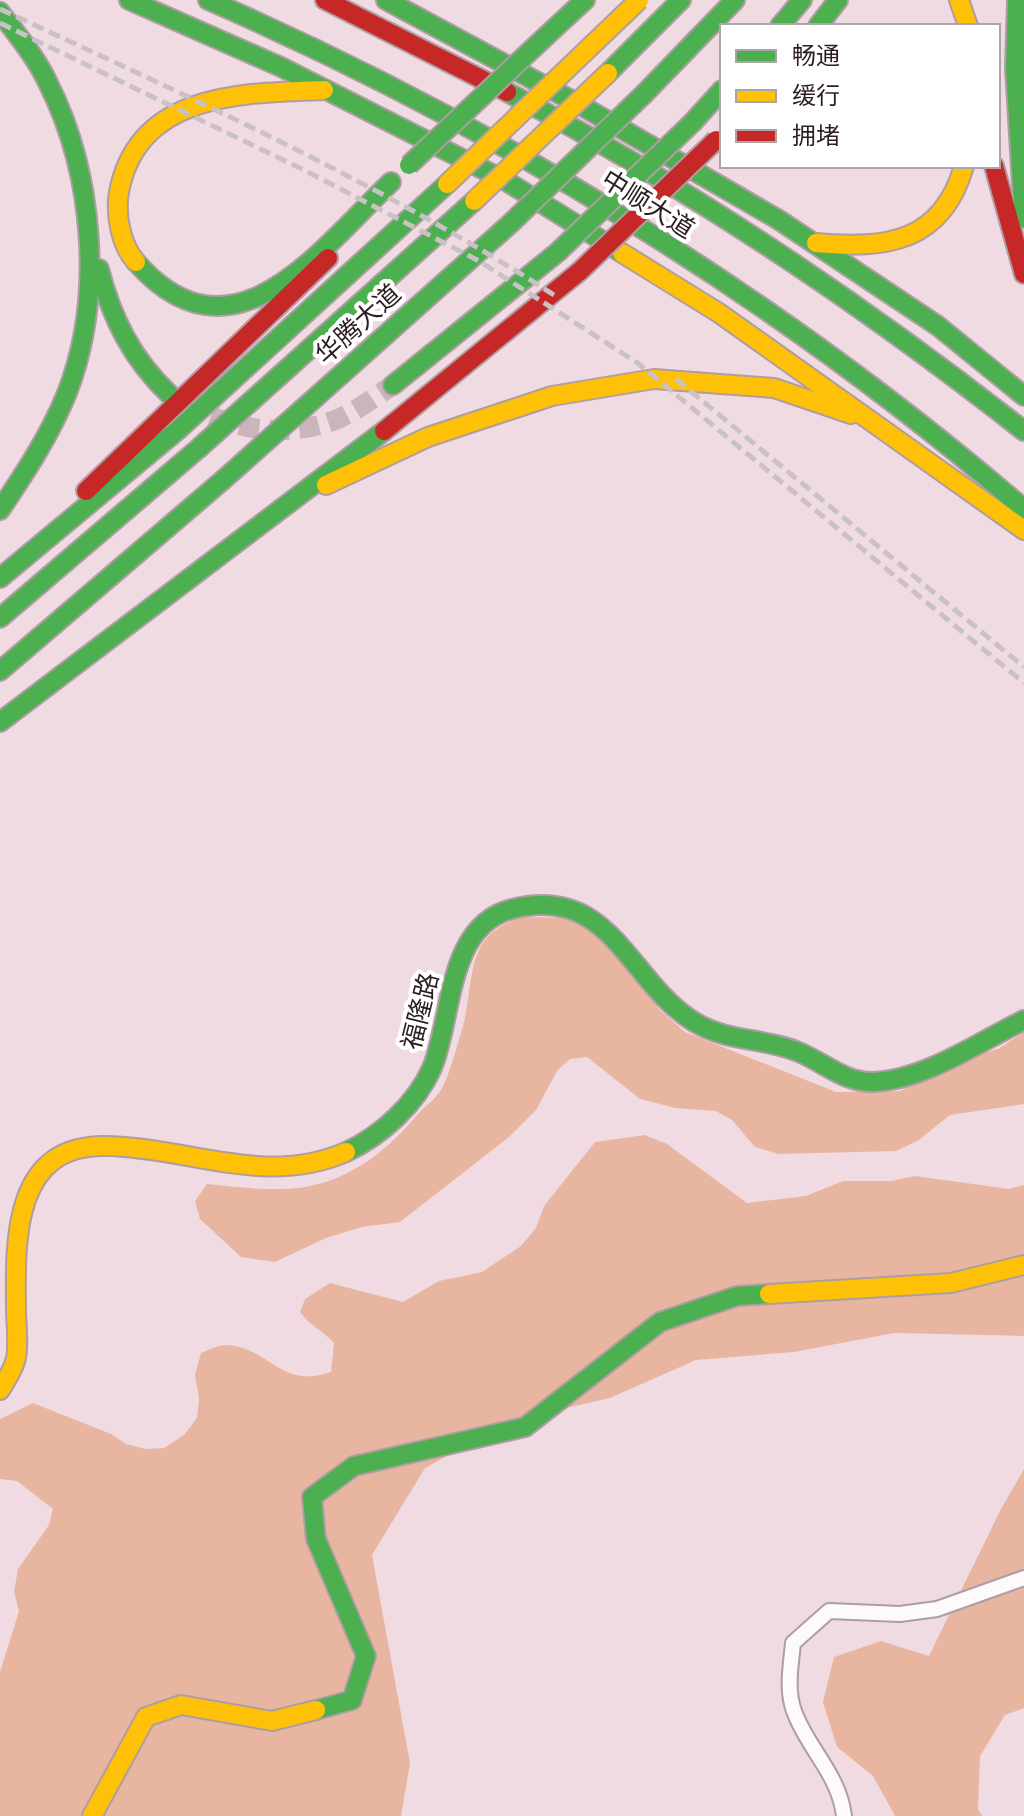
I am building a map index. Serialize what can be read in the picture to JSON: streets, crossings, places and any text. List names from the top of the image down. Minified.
{"streets":{"main road":["中顺大道","华腾大道","福隆路"]},"legend":["畅通","缓行","拥堵"]}
